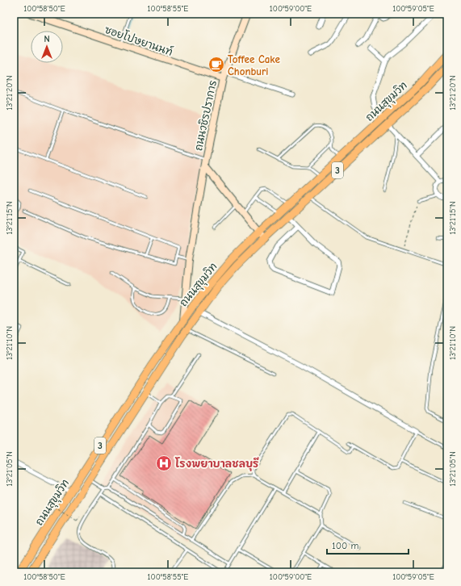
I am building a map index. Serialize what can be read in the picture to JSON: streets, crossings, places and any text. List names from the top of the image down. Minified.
{"streets":{"main road":["ถนนสุขุมวิท","3"],"street":["ซอยโปษยานนท์","ถนนวชิรปราการ"]},"crossings":[["ซอยโปษยานนท์","ถนนวชิรปราการ"],["ถนนสุขุมวิท","ถนนวชิรปราการ"]],"places":{"cafe":["Toffee Cake Chonburi"],"hospital":["โรงพยาบาลชลบุรี"]},"scale_bar":"100 m","north":"top","coordinates":["100°58'50\"E","100°58'55\"E","100°59'00\"E","100°59'05\"E","13°21'20\"N","13°21'15\"N","13°21'10\"N","13°21'05\"N"]}
